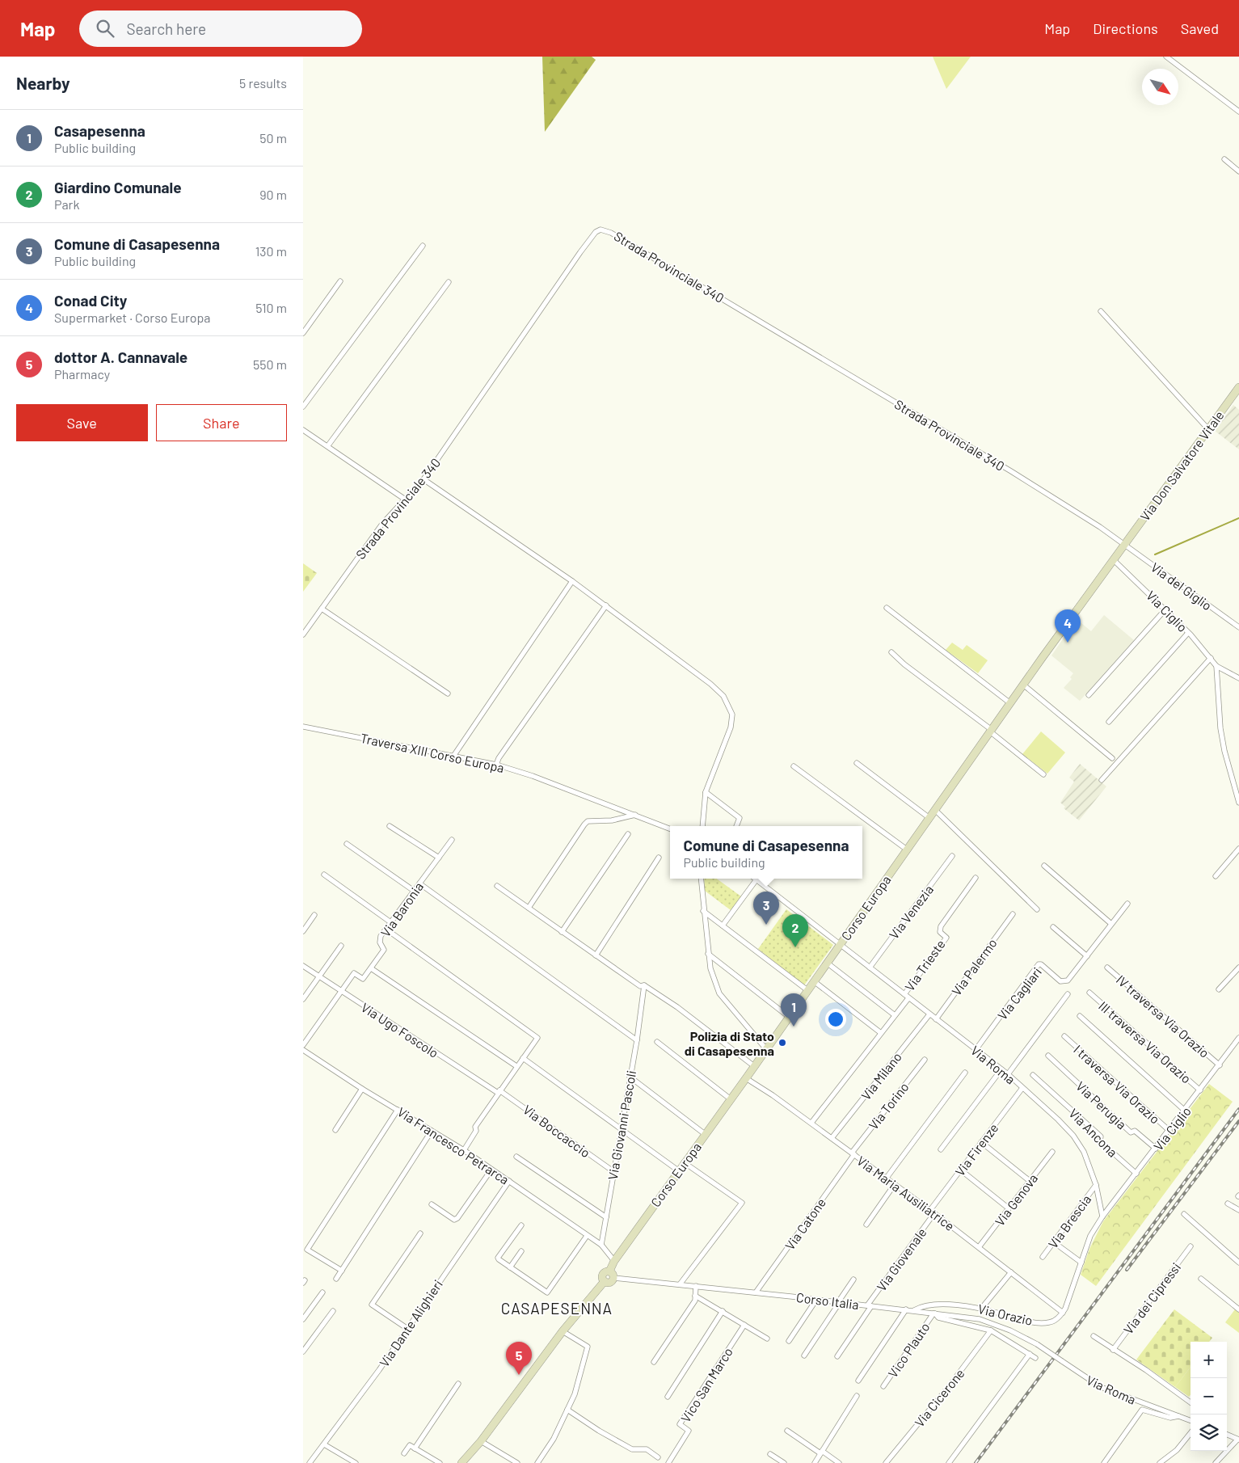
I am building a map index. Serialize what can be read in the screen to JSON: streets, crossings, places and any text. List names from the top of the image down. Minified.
{"streets":{"street":["Strada Provinciale 340","Via Don Salvatore Vitale","Via del Giglio","Via Ciglio","Traversa XIII Corso Europa","Corso Europa","Via Baronia","Via Venezia","Via Trieste","Via Palermo","Via Cagliari","IV traversa Via Orazio","Via Ugo Foscolo","III traversa Via Orazio","Via Roma","Via Milano","I traversa Via Orazio","Via Perugia","Via Torino","Via Giovanni Pascoli","Via Boccaccio","Via Ancona","Via Francesco Petrarca","Via Firenze","Via Maria Ausiliatrice","Via Genova","Via Brescia","Via Catone","Via Giovenale","Via dei Cipressi","Corso Italia","Via Orazio","Via Dante Alighieri","Vico Plauto","Vico San Marco","Via Cicerone"]},"crossings":[["Strada Provinciale 340","Via Don Salvatore Vitale"],["Strada Provinciale 340","Via del Giglio"],["Strada Provinciale 340","Corso Europa"],["Via Don Salvatore Vitale","Via del Giglio"],["Via Don Salvatore Vitale","Corso Europa"],["Via del Giglio","Corso Europa"],["Via Ciglio","Corso Europa"],["Via Ciglio","IV traversa Via Orazio"],["Via Ciglio","III traversa Via Orazio"],["Via Ciglio","Via Roma"],["Via Ciglio","I traversa Via Orazio"],["Via Ciglio","Via Perugia"],["Via Ciglio","Via Ancona"],["Corso Europa","Via Roma"],["Corso Europa","Via Maria Ausiliatrice"],["Corso Europa","Corso Italia"],["Via Baronia","Via Ugo Foscolo"],["Via Venezia","Via Roma"],["Via Trieste","Via Roma"],["Via Palermo","Via Roma"],["Via Cagliari","Via Roma"],["Via Ugo Foscolo","Via Boccaccio"],["Via Roma","Via Milano"],["Via Roma","Via Firenze"],["Via Roma","Via Brescia"],["Via Roma","Corso Italia"],["Via Milano","Via Maria Ausiliatrice"],["Via Torino","Via Maria Ausiliatrice"],["Via Torino","Via Catone"],["Via Giovanni Pascoli","Via Boccaccio"],["Via Giovanni Pascoli","Via Francesco Petrarca"],["Via Francesco Petrarca","Via Dante Alighieri"],["Via Firenze","Via Maria Ausiliatrice"],["Via Maria Ausiliatrice","Via Genova"],["Via Maria Ausiliatrice","Via Catone"],["Via Maria Ausiliatrice","Via Giovenale"],["Via Maria Ausiliatrice","Via Orazio"],["Via Catone","Corso Italia"],["Via Giovenale","Corso Italia"],["Corso Italia","Via Orazio"],["Corso Italia","Vico Plauto"]],"districts":["CASAPESENNA"],"places":["Polizia di Stato di Casapesenna"],"north":"bottom right","page":{"header":"Map","search":"Search here","nav":["Map","Directions","Saved"],"heading":["Nearby","5 results"],"list":[{"mark":"1","name":"Casapesenna","note":"Public building","value":"50 m"},{"mark":"2","name":"Giardino Comunale","note":"Park","value":"90 m"},{"mark":"3","name":"Comune di Casapesenna","note":"Public building","value":"130 m"},{"mark":"4","name":"Conad City","note":"Supermarket · Corso Europa","value":"510 m"},{"mark":"5","name":"dottor A. Cannavale","note":"Pharmacy","value":"550 m"}],"buttons":["Save","Share"],"pins":["4","3","2","1","5"],"popup":["Comune di Casapesenna","Public building"],"map_buttons":["+","−"]}}
